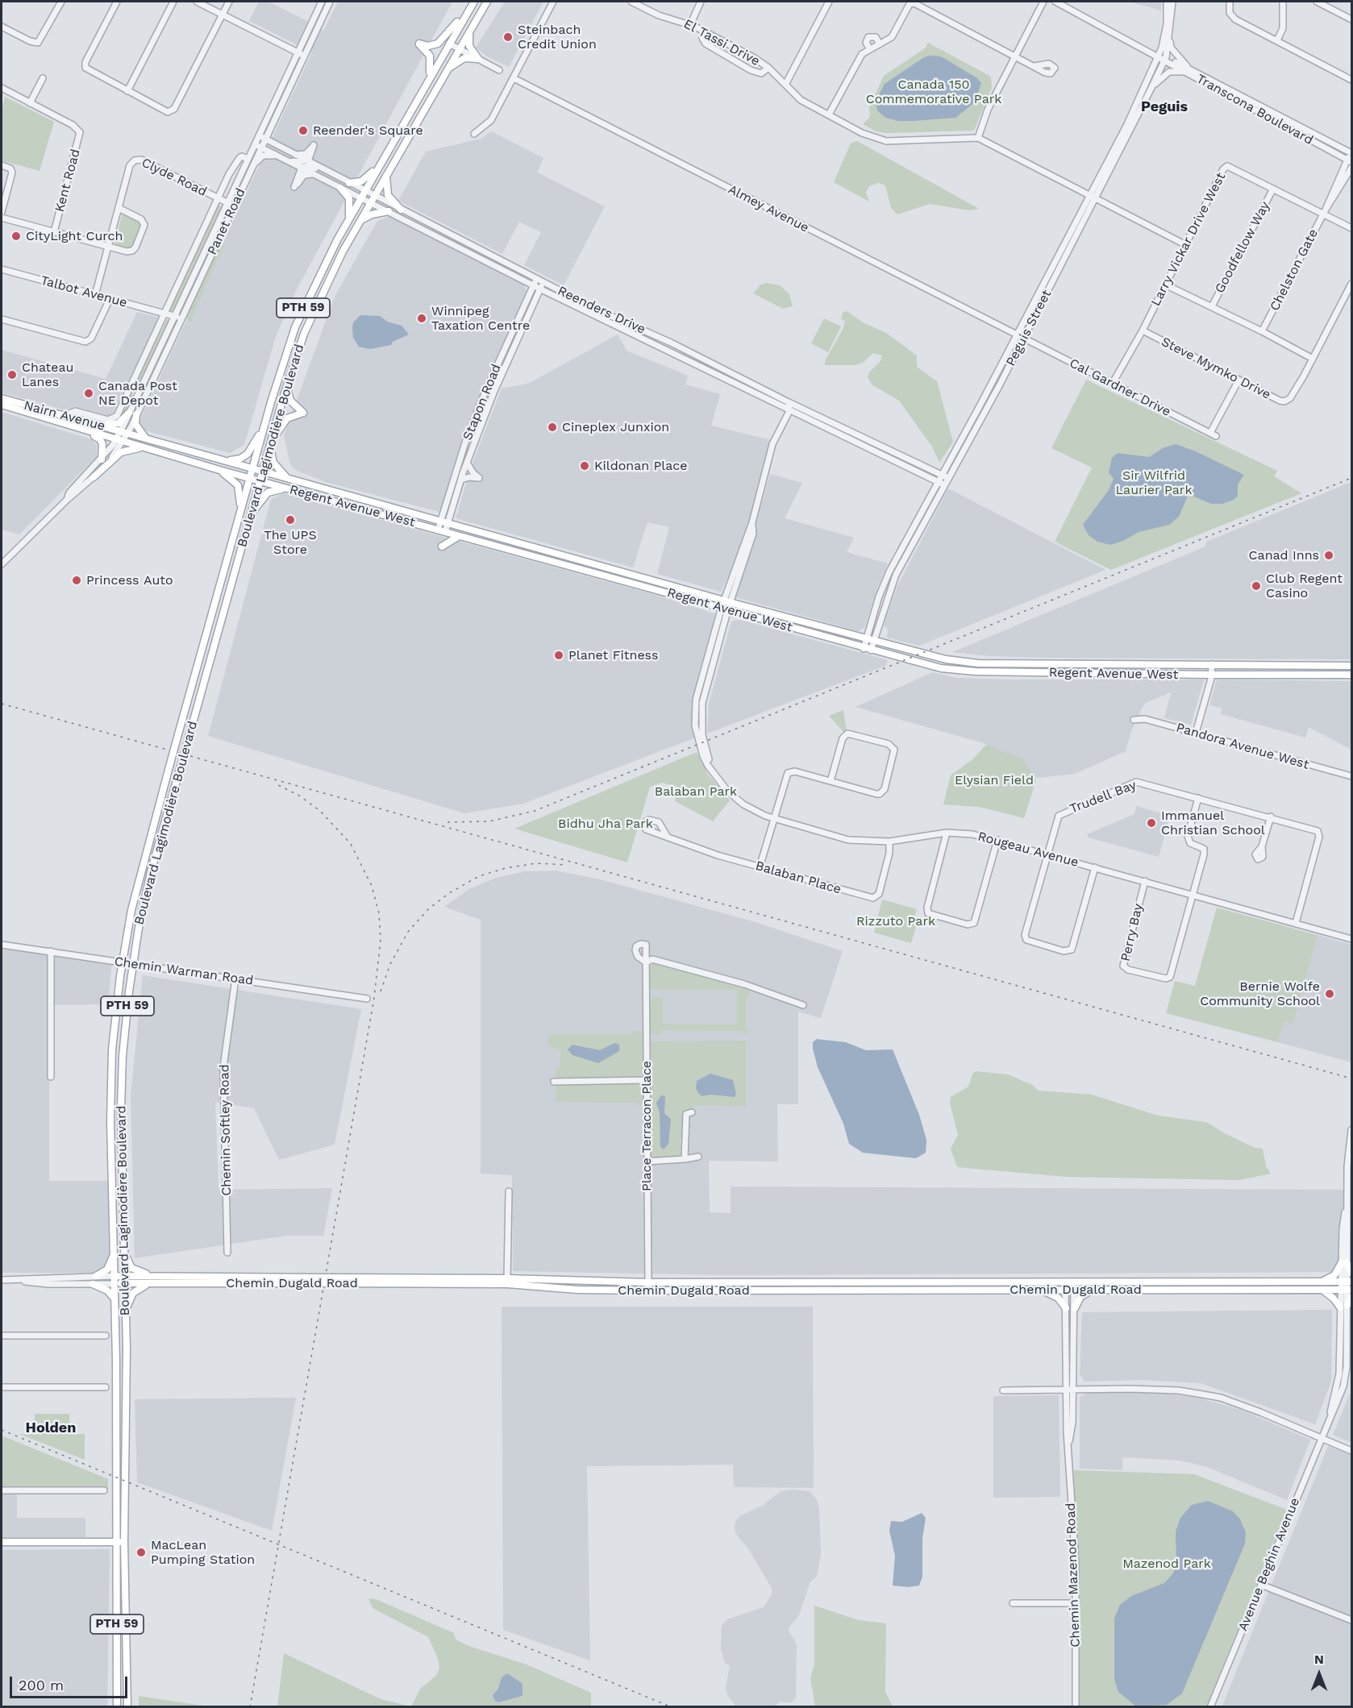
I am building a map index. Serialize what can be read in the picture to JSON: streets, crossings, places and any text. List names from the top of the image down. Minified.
{"streets":{"main road":["PTH 59","Nairn Avenue","Boulevard Lagimodière Boulevard","Regent Avenue West","Chemin Dugald Road"],"street":["El Tassi Drive","Transcona Boulevard","Clyde Road","Kent Road","Almey Avenue","Panet Road","Larry Vickar Drive West","Goodfellow Way","Chelston Gate","Talbot Avenue","Reenders Drive","Peguis Street","Steve Mymko Drive","Cal Gardner Drive","Stapon Road","Pandora Avenue West","Trudell Bay","Rougeau Avenue","Balaban Place","Perry Bay","Chemin Warman Road","Place Terracon Place","Chemin Softley Road","Avenue Beghin Avenue","Chemin Mazenod Road"]},"crossings":[["El Tassi Drive","Larry Vickar Drive West"],["El Tassi Drive","Peguis Street"],["Transcona Boulevard","Chelston Gate"],["Transcona Boulevard","Peguis Street"],["Clyde Road","Panet Road"],["Clyde Road","Talbot Avenue"],["Almey Avenue","Peguis Street"],["Almey Avenue","Cal Gardner Drive"],["Panet Road","Talbot Avenue"],["Panet Road","Reenders Drive"],["Panet Road","Nairn Avenue"],["Panet Road","Regent Avenue West"],["Larry Vickar Drive West","Goodfellow Way"],["Larry Vickar Drive West","Chelston Gate"],["Larry Vickar Drive West","Steve Mymko Drive"],["Larry Vickar Drive West","Cal Gardner Drive"],["Reenders Drive","Peguis Street"],["Reenders Drive","Stapon Road"],["Reenders Drive","Boulevard Lagimodière Boulevard"],["Reenders Drive","Rougeau Avenue"],["Peguis Street","Cal Gardner Drive"],["Peguis Street","Regent Avenue West"],["Steve Mymko Drive","Cal Gardner Drive"],["Stapon Road","Regent Avenue West"],["Nairn Avenue","Regent Avenue West"],["Boulevard Lagimodière Boulevard","Regent Avenue West"],["Boulevard Lagimodière Boulevard","Chemin Warman Road"],["Boulevard Lagimodière Boulevard","Chemin Dugald Road"],["Regent Avenue West","Rougeau Avenue"],["Trudell Bay","Rougeau Avenue"],["Rougeau Avenue","Balaban Place"],["Rougeau Avenue","Perry Bay"],["Chemin Warman Road","Chemin Softley Road"],["Place Terracon Place","Chemin Dugald Road"],["Chemin Dugald Road","Avenue Beghin Avenue"],["Chemin Dugald Road","Chemin Mazenod Road"]],"districts":["Peguis","Holden"],"parks":["Canada 150 Commemorative Park","Sir Wilfrid Laurier Park","Elysian Field","Balaban Park","Bidhu Jha Park","Rizzuto Park","Mazenod Park"],"places":["Steinbach Credit Union","Reender's Square","CityLight Curch","Winnipeg Taxation Centre","Chateau Lanes","Canada Post NE Depot","Cineplex Junxion","Kildonan Place","The UPS Store","Canad Inns","Princess Auto","Club Regent Casino","Planet Fitness","Immanuel Christian School","Bernie Wolfe Community School","MacLean Pumping Station"],"scale_bar":"200 m","north":"top"}
